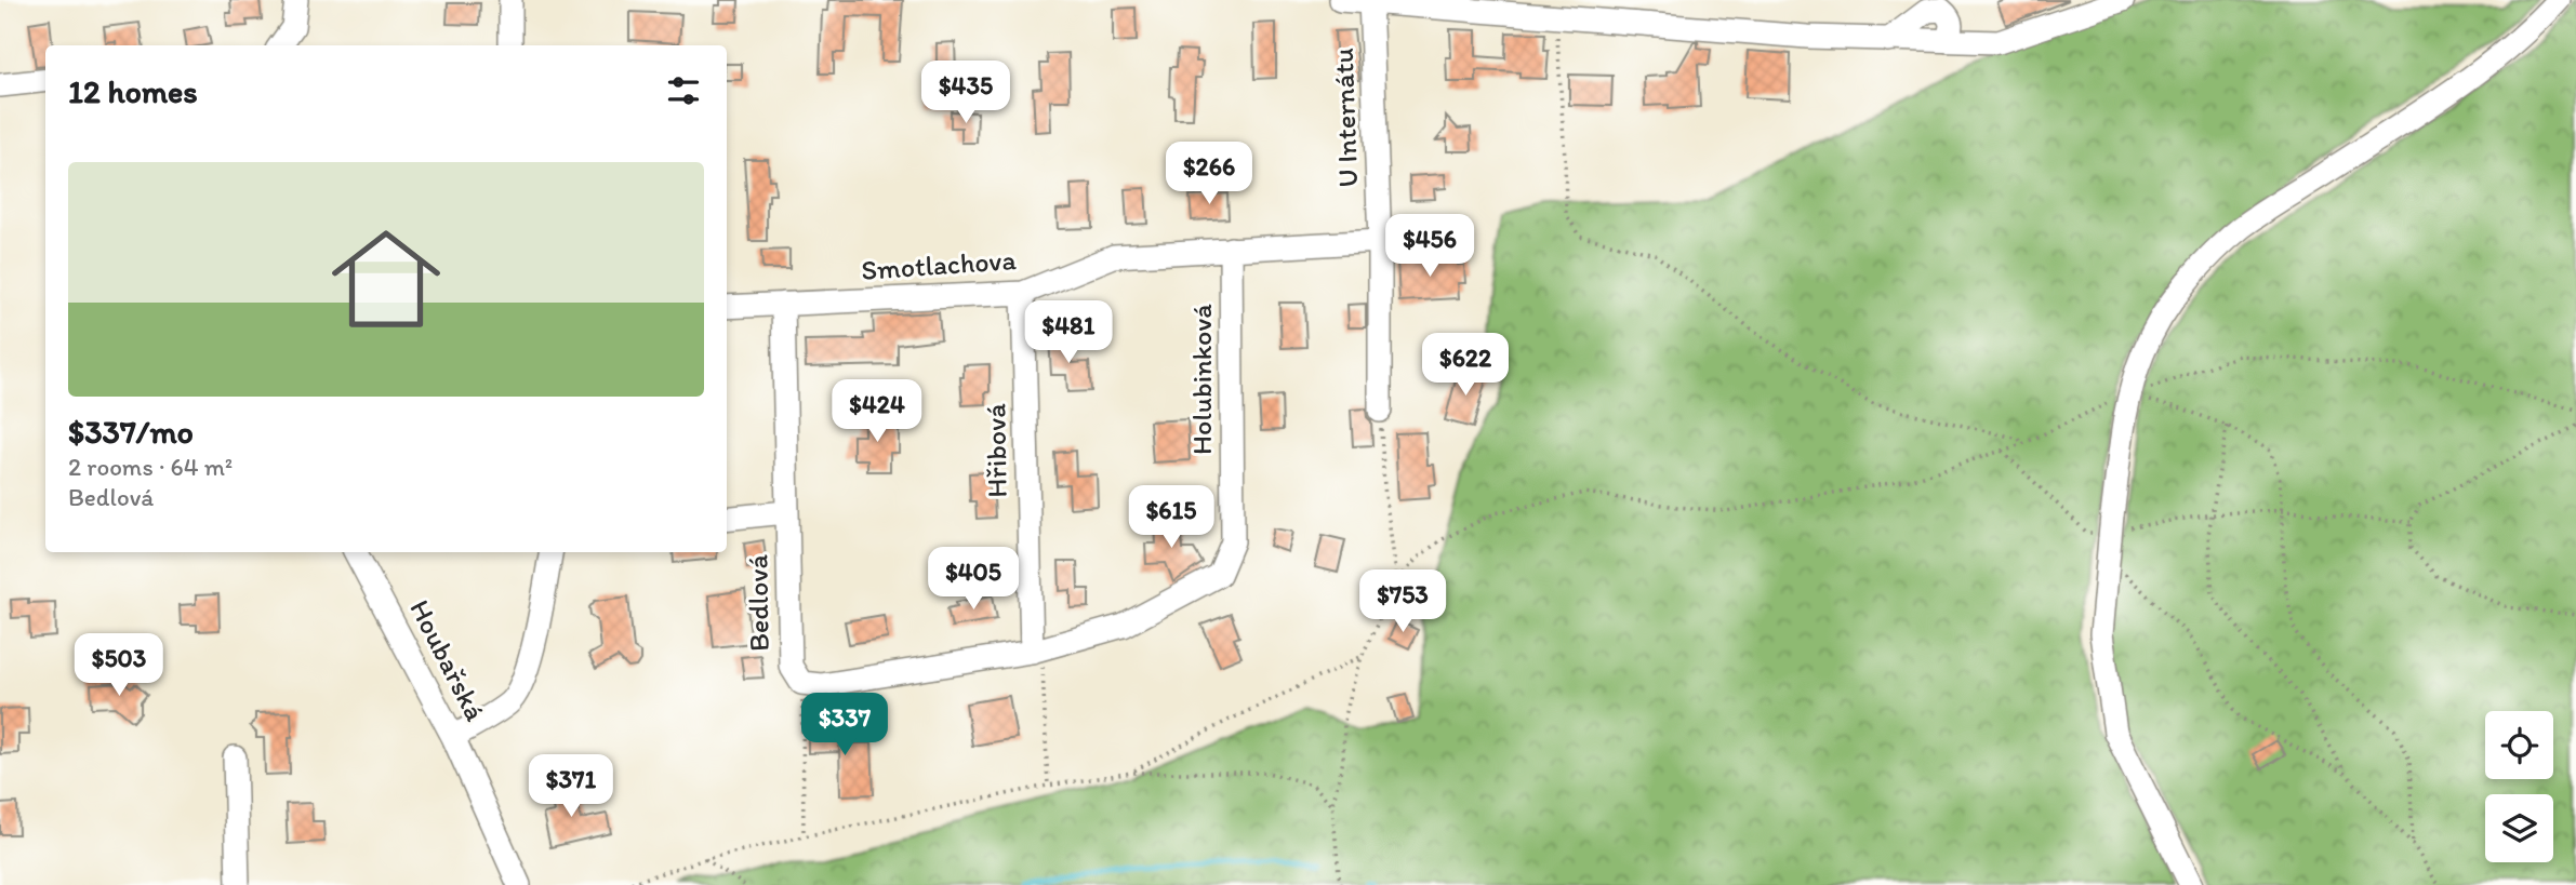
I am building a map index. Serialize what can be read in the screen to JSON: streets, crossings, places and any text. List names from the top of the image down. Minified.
{"streets":{"street":["U Internátu","Smotlachova","Holubinková","Hřibová","Bedlová","Houbařská"]},"crossings":[["U Internátu","Smotlachova"],["Smotlachova","Holubinková"],["Smotlachova","Hřibová"],["Smotlachova","Bedlová"],["Holubinková","Hřibová"],["Holubinková","Bedlová"],["Hřibová","Bedlová"]],"page":{"heading":"12 homes","price":["$435","$266","$456","$481","$622","$424","$615","$405","$753","$503","$337","$371"],"list":[{"name":"$337/mo","note":"2 rooms · 64 m² · Bedlová"}]}}
